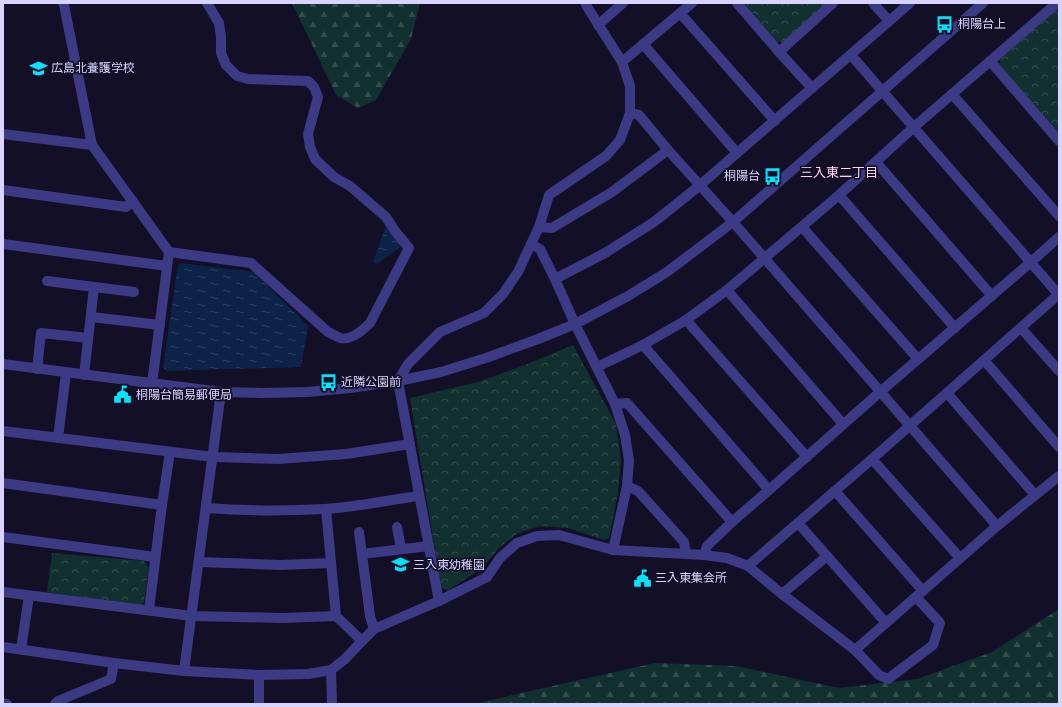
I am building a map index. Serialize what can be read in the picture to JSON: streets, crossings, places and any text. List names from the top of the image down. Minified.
{"districts":["三入東二丁目"],"places":{"bus stop":["桐陽台上","桐陽台","近隣公園前"],"school or university":["広島北養護学校","三入東幼稚園"],"public building":["桐陽台簡易郵便局","三入東集会所"]}}
